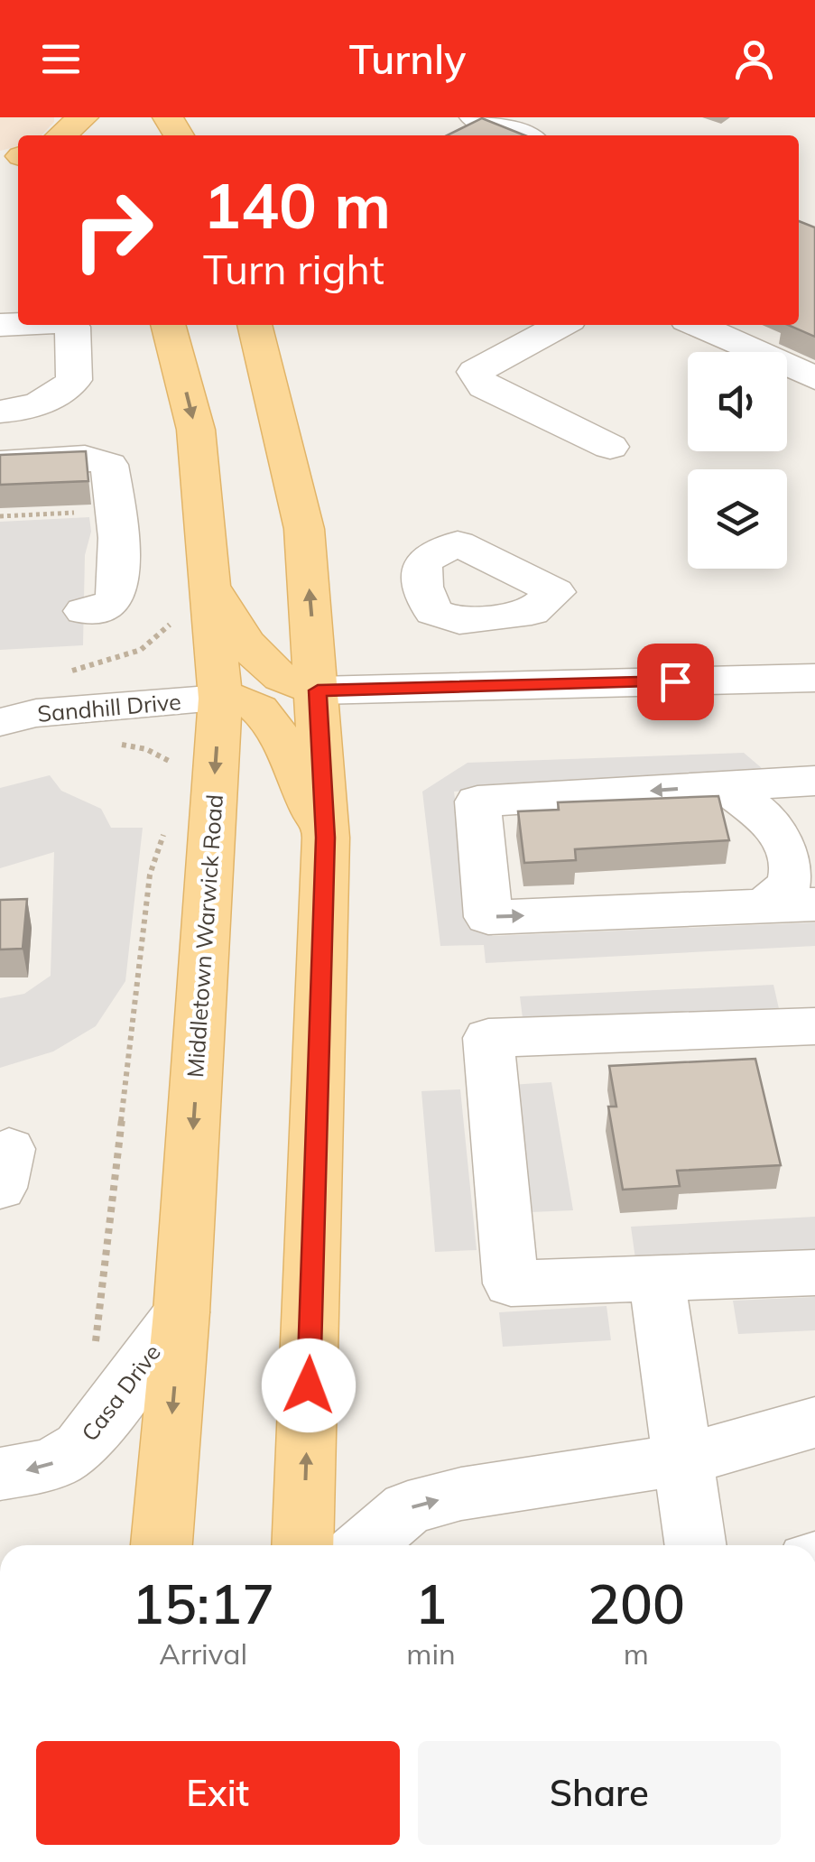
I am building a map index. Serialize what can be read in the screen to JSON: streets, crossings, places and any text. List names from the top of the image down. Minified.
{"streets":{"main road":["Middletown Warwick Road"],"street":["Sandhill Drive","Casa Drive"]},"crossings":[["Sandhill Drive","Middletown Warwick Road"],["Middletown Warwick Road","Casa Drive"]],"one_way":["Casa Drive"],"page":{"header":"Turnly","turn":["140 m","Turn right"],"eta":["15:17","Arrival","1","min","200","m"],"buttons":["Exit","Share"]}}
